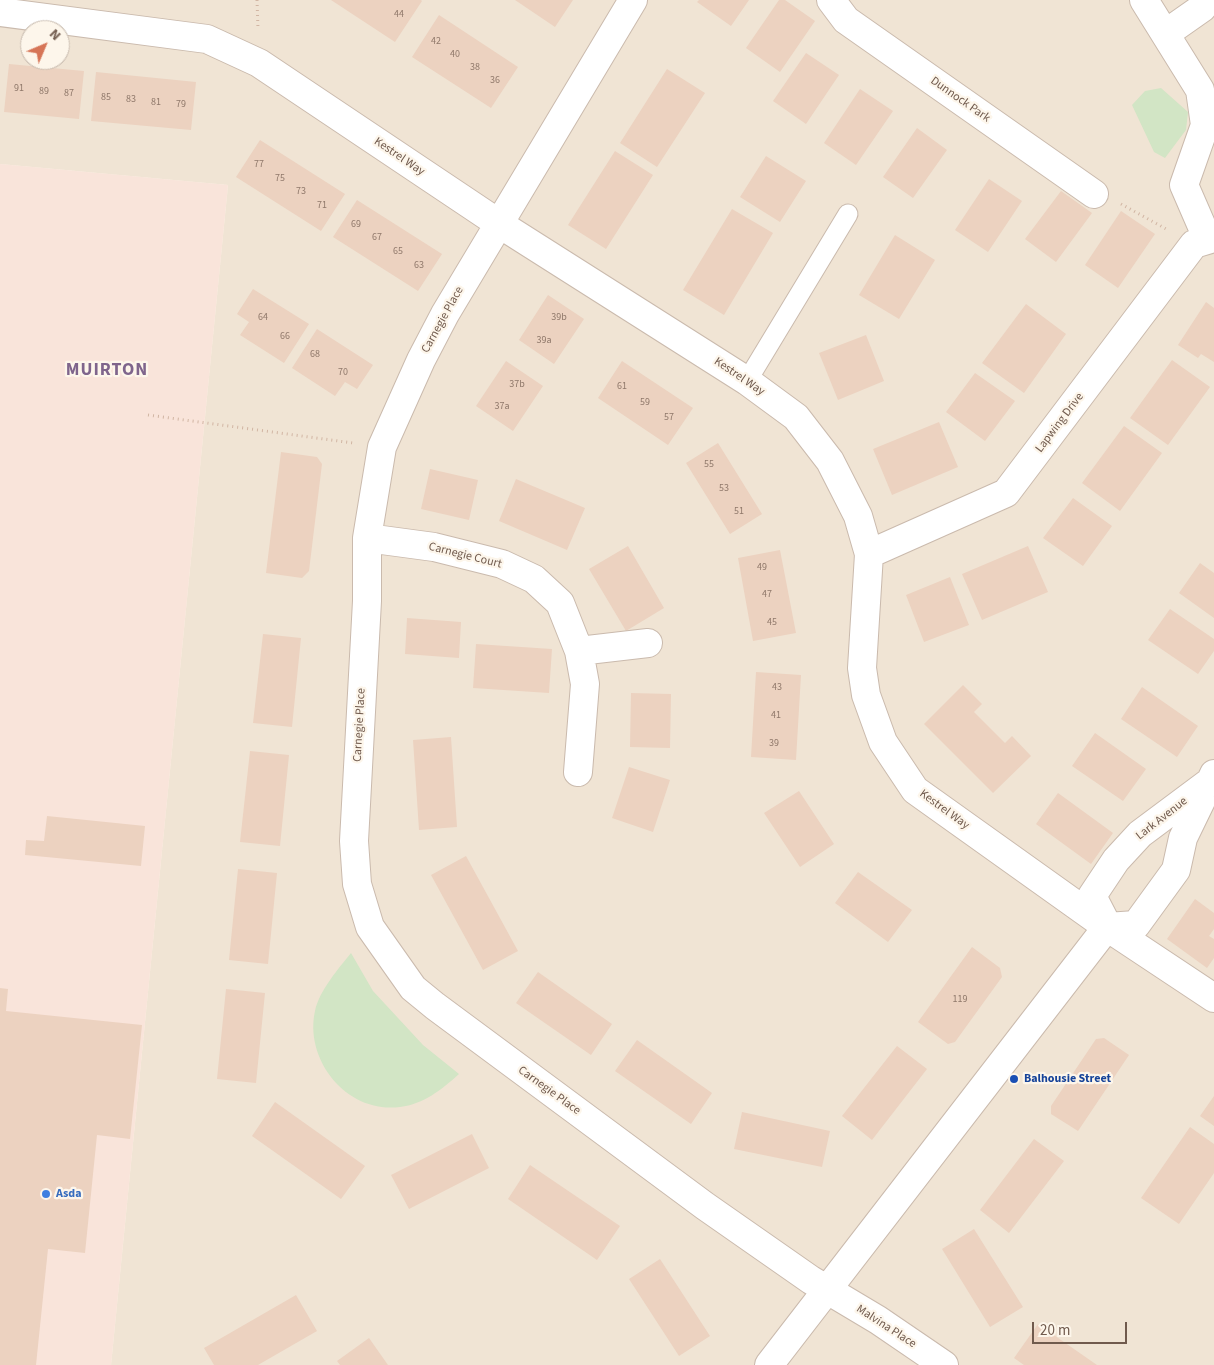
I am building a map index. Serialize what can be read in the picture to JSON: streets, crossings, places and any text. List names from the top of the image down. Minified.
{"streets":{"street":["Dunnock Park","Kestrel Way","Carnegie Place","Lapwing Drive","Carnegie Court","Lark Avenue","Malvina Place"]},"crossings":[["Kestrel Way","Carnegie Place"],["Kestrel Way","Lapwing Drive"],["Kestrel Way","Lark Avenue"],["Carnegie Place","Carnegie Court"],["Carnegie Place","Malvina Place"]],"districts":["MUIRTON"],"places":["Balhousie Street","Asda"],"house_numbers":["44","42","40","38","36","91","89","87","85","83","81","79","77","75","73","71","69","67","65","63","64","39b","66","39a","68","70","37b","61","59","37a","57","55","53","51","49","47","45","43","41","39","119"],"scale_bar":"20 m","north":"top right"}
